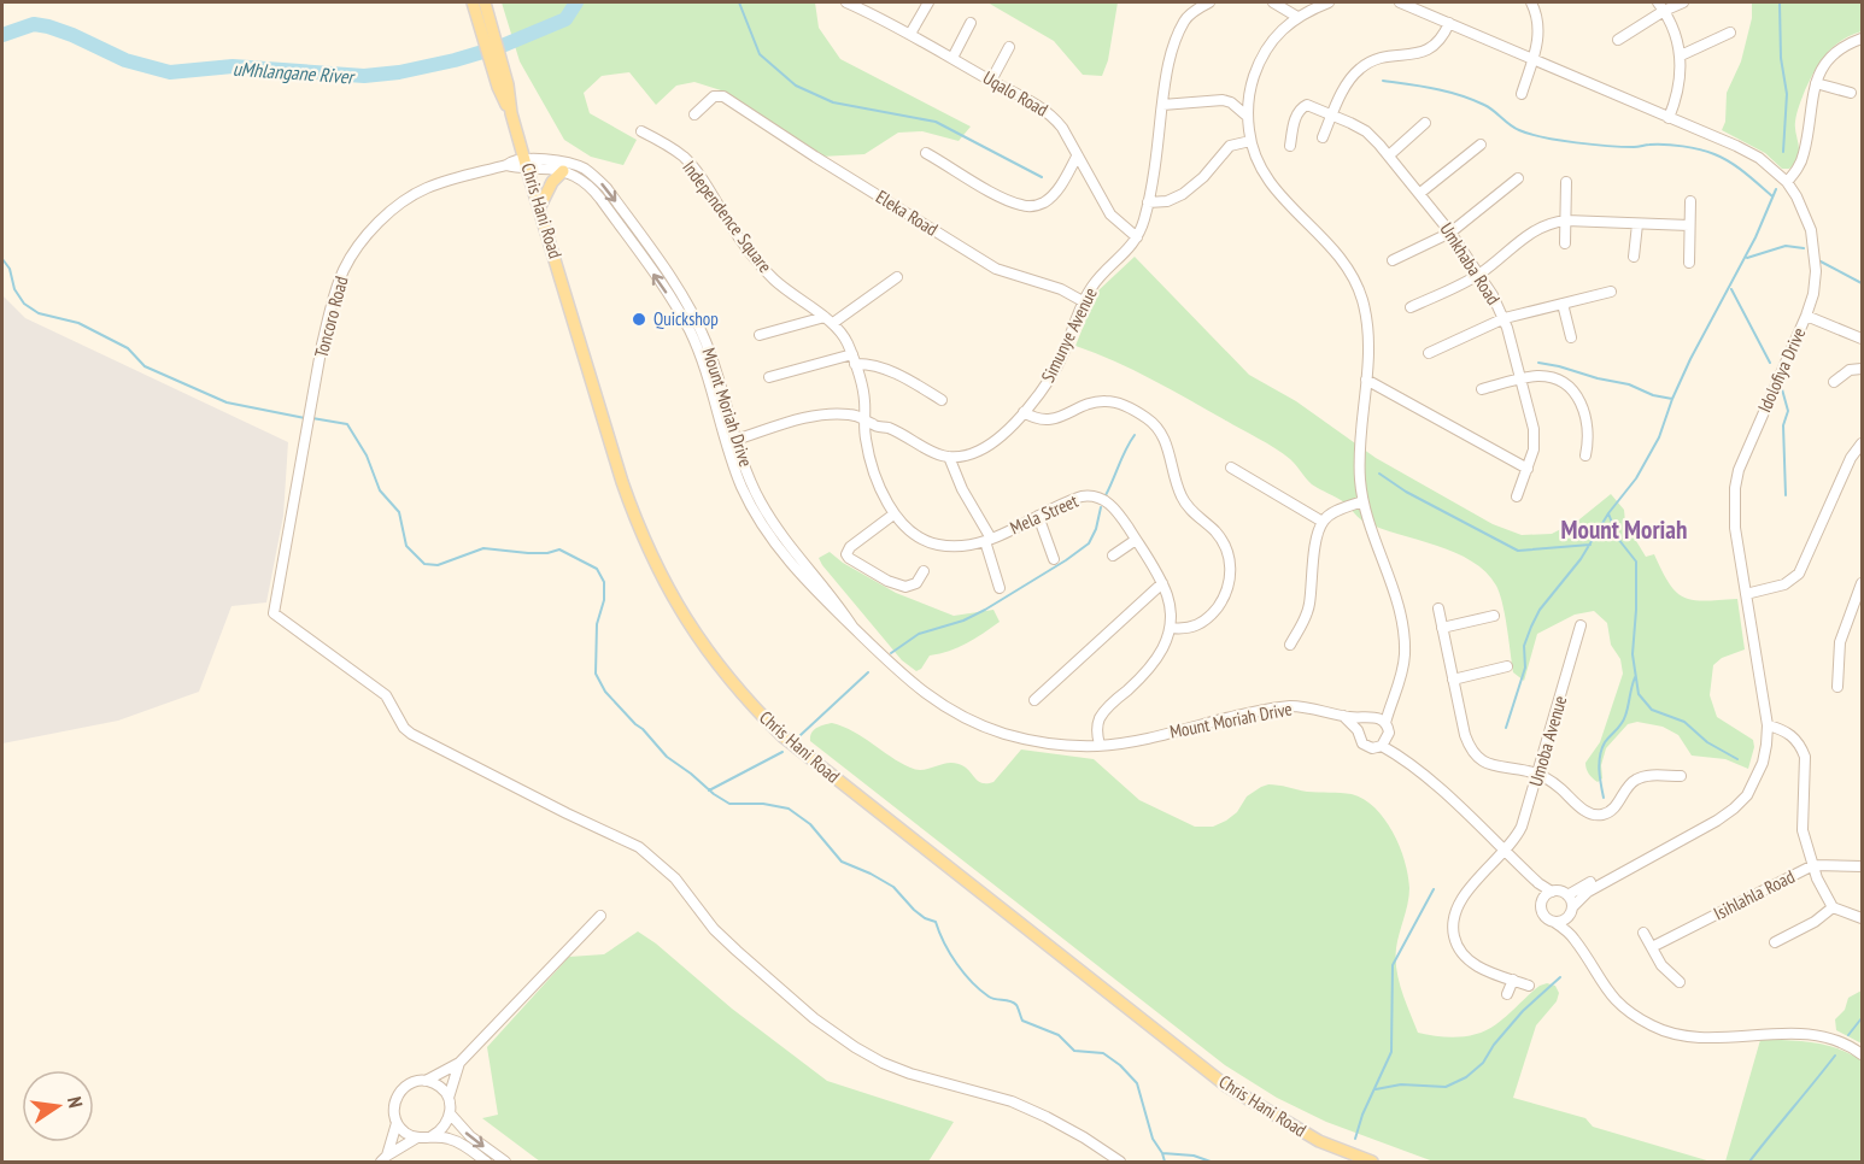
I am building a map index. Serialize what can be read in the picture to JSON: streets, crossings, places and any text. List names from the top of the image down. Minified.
{"streets":{"main road":["Chris Hani Road"],"street":["Uqalo Road","Eleka Road","Independence Square","Umkhaba Road","Toncoro Road","Simunye Avenue","Idolofiya Drive","Mount Moriah Drive","Mela Street","Umoba Avenue","Isihlahla Road"]},"crossings":[["Uqalo Road","Simunye Avenue"],["Chris Hani Road","Toncoro Road"],["Chris Hani Road","Mount Moriah Drive"],["Eleka Road","Simunye Avenue"],["Independence Square","Mela Street"],["Toncoro Road","Mount Moriah Drive"]],"districts":["Mount Moriah"],"water":["uMhlangane River"],"places":["Quickshop"],"north":"right"}
